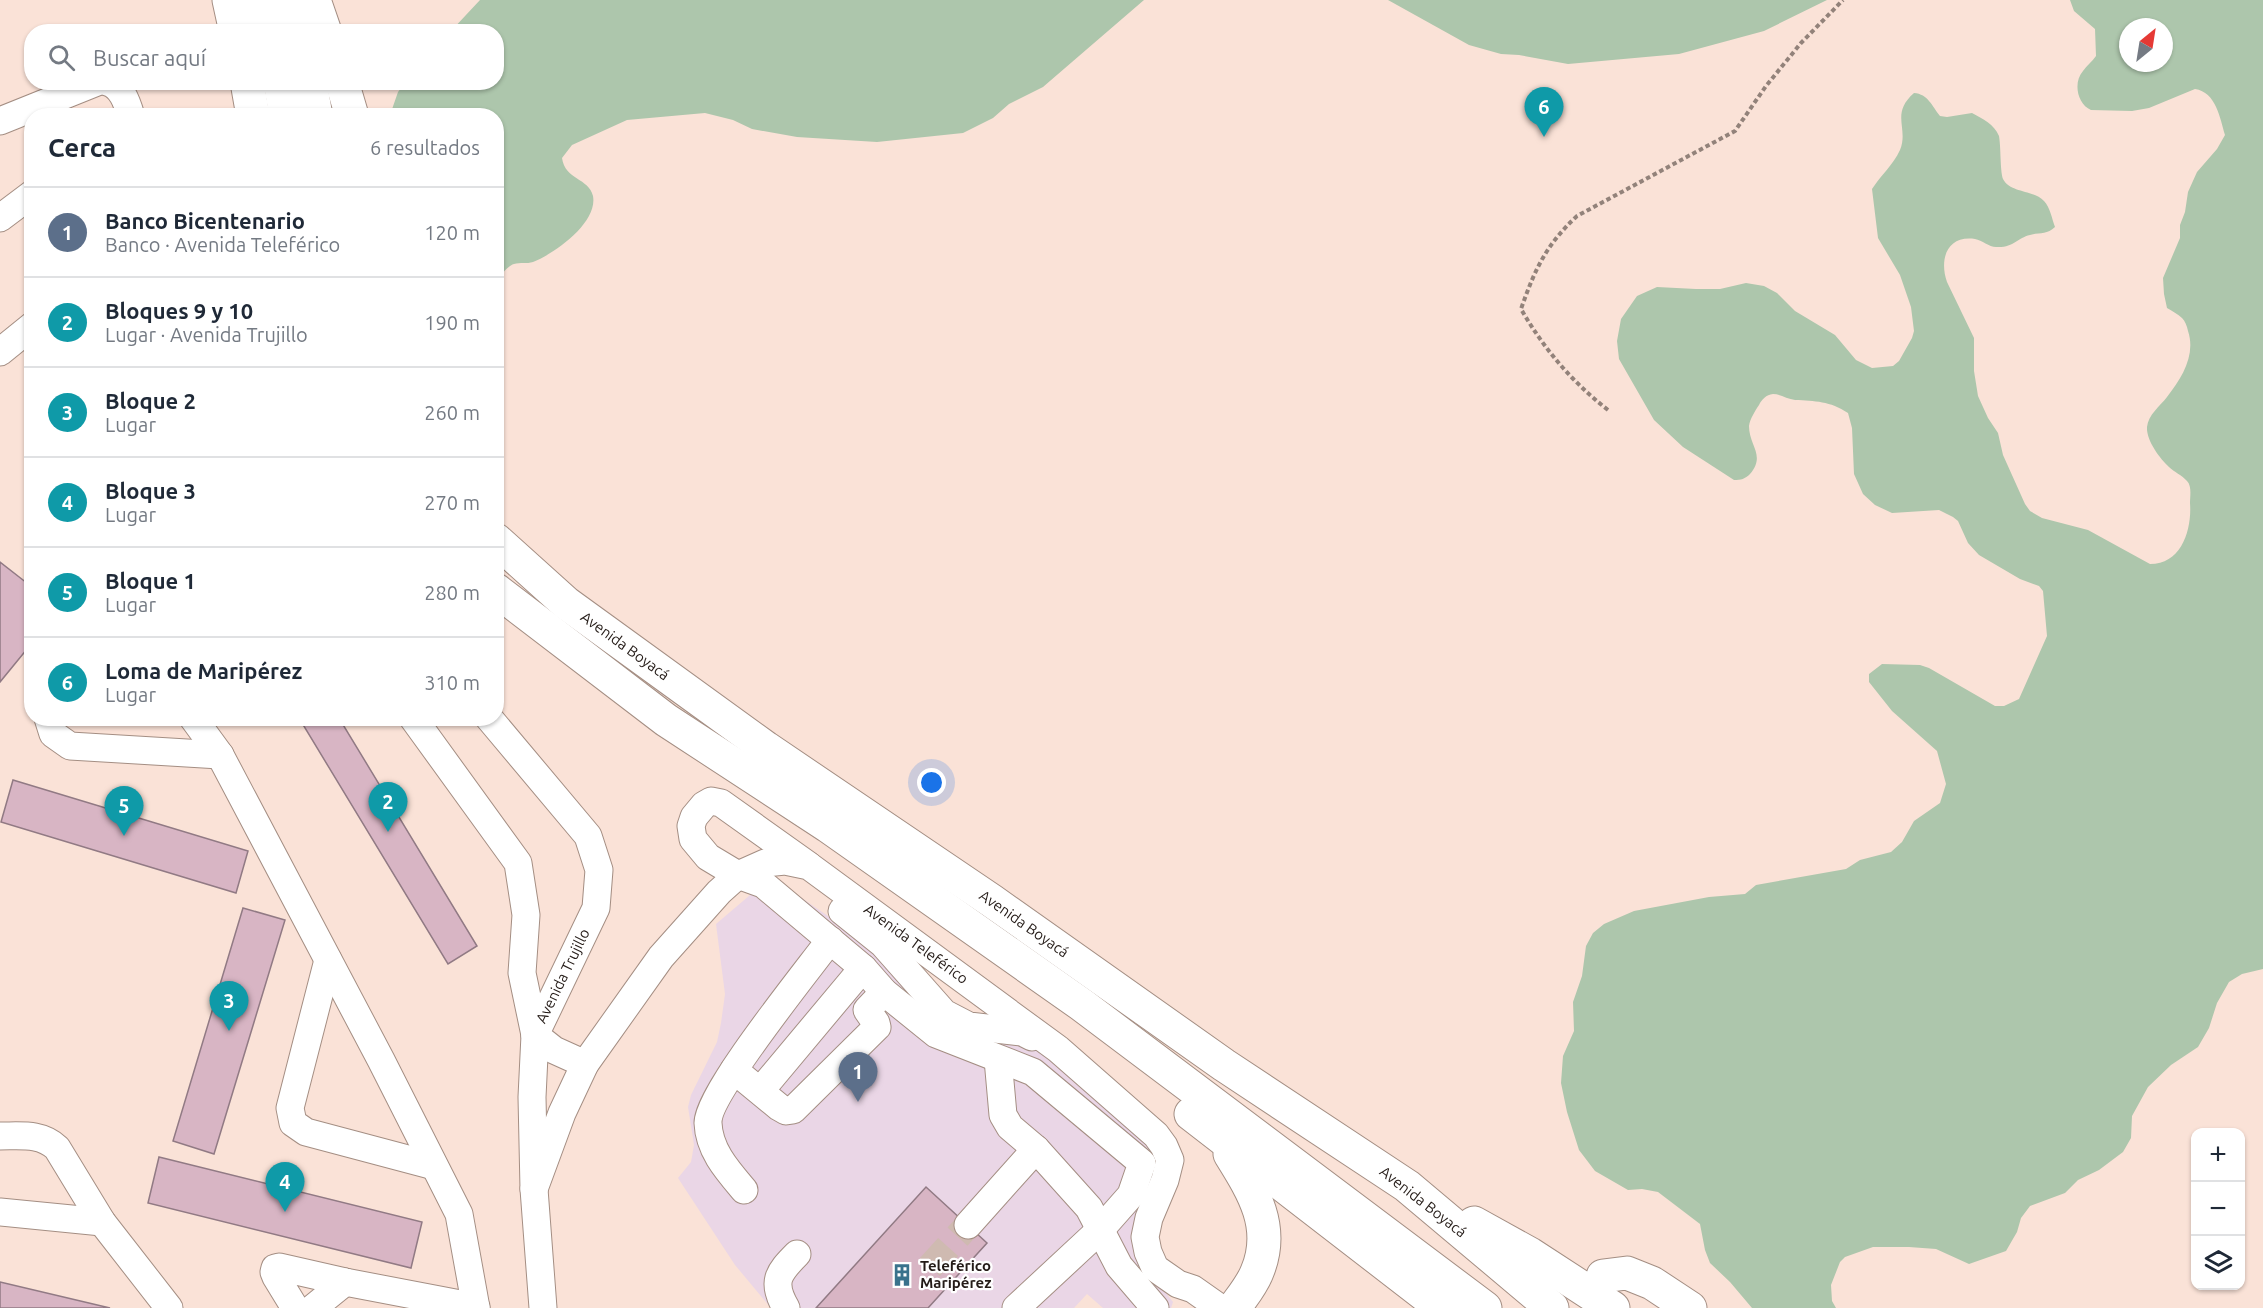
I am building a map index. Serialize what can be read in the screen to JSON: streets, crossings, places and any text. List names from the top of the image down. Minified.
{"streets":{"highway":["Avenida Boyacá"],"street":["Avenida Teleférico","Avenida Trujillo"]},"crossings":[["Avenida Teleférico","Avenida Trujillo"]],"places":{"building":["Teleférico Maripérez"]},"north":"top right","page":{"search":"Buscar aquí","pins":["6","2","5","3","1","4"],"heading":["Cerca","6 resultados"],"list":[{"mark":"1","name":"Banco Bicentenario","note":"Banco · Avenida Teleférico","value":"120 m"},{"mark":"2","name":"Bloques 9 y 10","note":"Lugar · Avenida Trujillo","value":"190 m"},{"mark":"3","name":"Bloque 2","note":"Lugar","value":"260 m"},{"mark":"4","name":"Bloque 3","note":"Lugar","value":"270 m"},{"mark":"5","name":"Bloque 1","note":"Lugar","value":"280 m"},{"mark":"6","name":"Loma de Maripérez","note":"Lugar","value":"310 m"}],"map_buttons":["+","−"]}}
